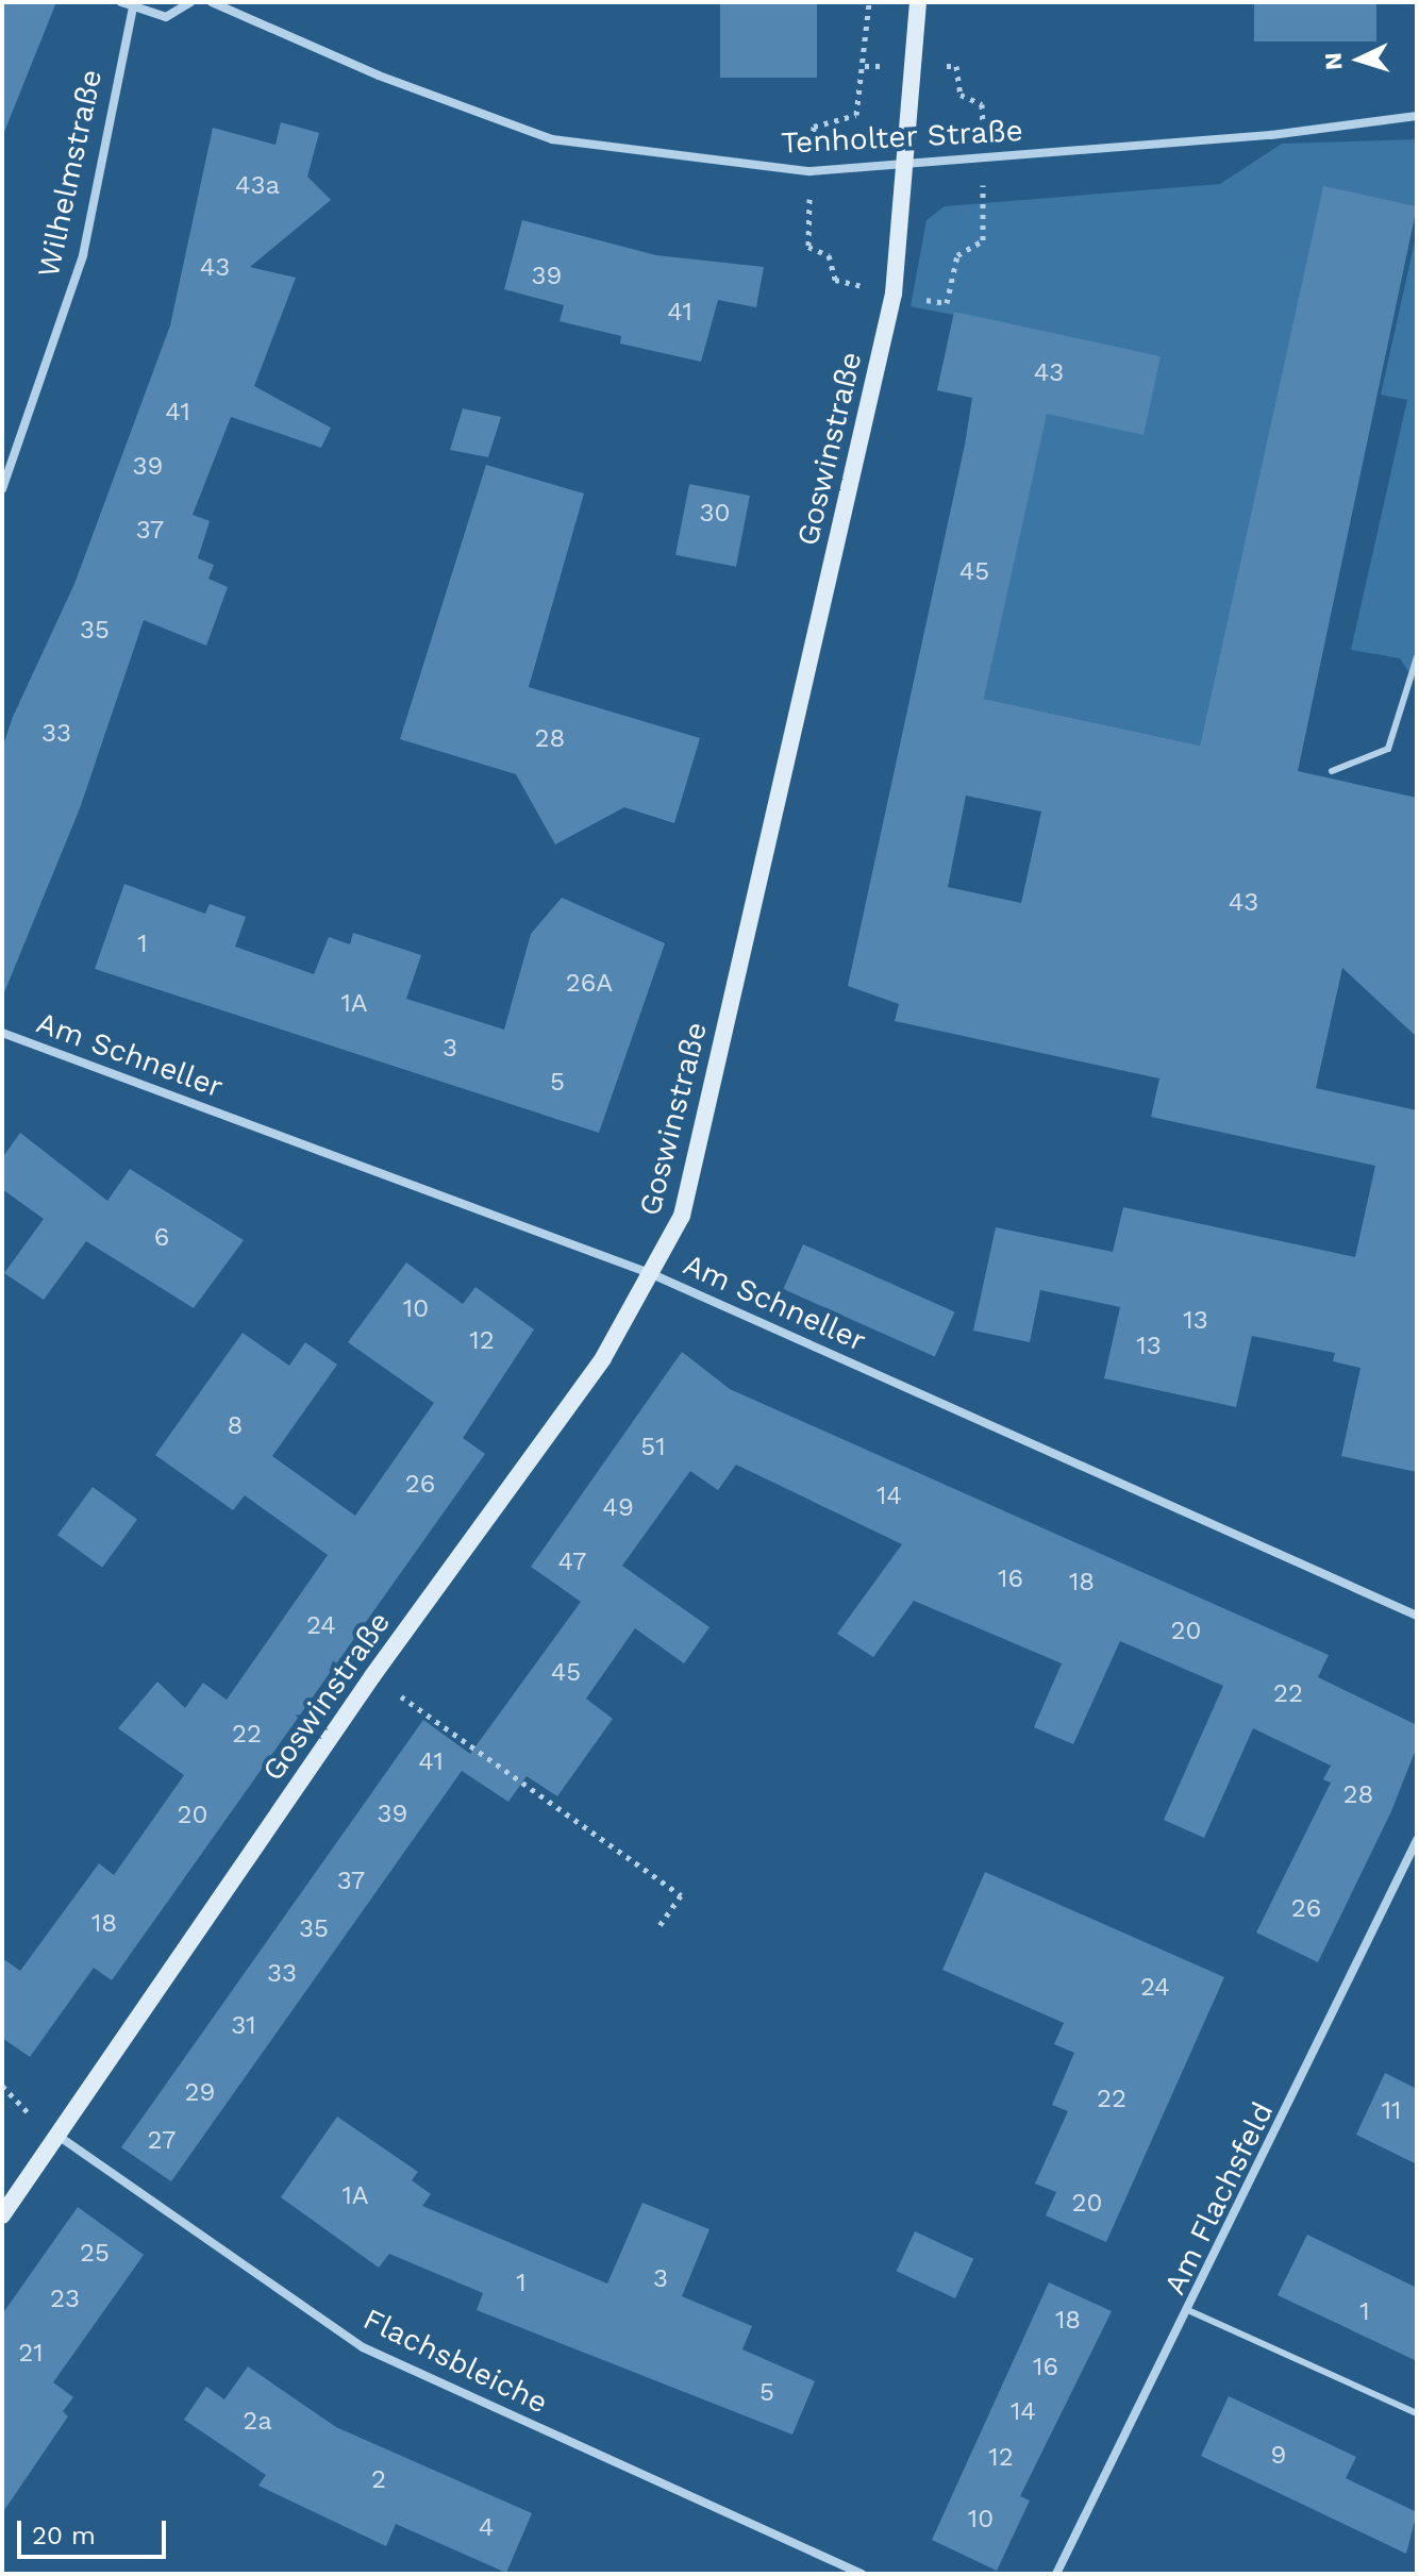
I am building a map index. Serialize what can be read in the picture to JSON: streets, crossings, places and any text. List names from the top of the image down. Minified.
{"streets":{"main road":["Goswinstraße"],"street":["Tenholter Straße","Wilhelmstraße","Am Schneller","Am Flachsfeld","Flachsbleiche"]},"crossings":[["Tenholter Straße","Goswinstraße"],["Goswinstraße","Am Schneller"],["Goswinstraße","Flachsbleiche"]],"house_numbers":["43a","43","39","41","43","41","39","30","37","45","35","33","28","43","1","26A","1A","3","5","6","10","13","12","13","8","51","26","14","49","47","16","18","24","20","45","22","22","41","28","39","20","37","26","18","35","33","24","31","29","22","11","27","1A","20","25","3","1","23","1","18","21","16","5","14","2a","9","12","2","10","4"],"scale_bar":"20 m","north":"left"}
